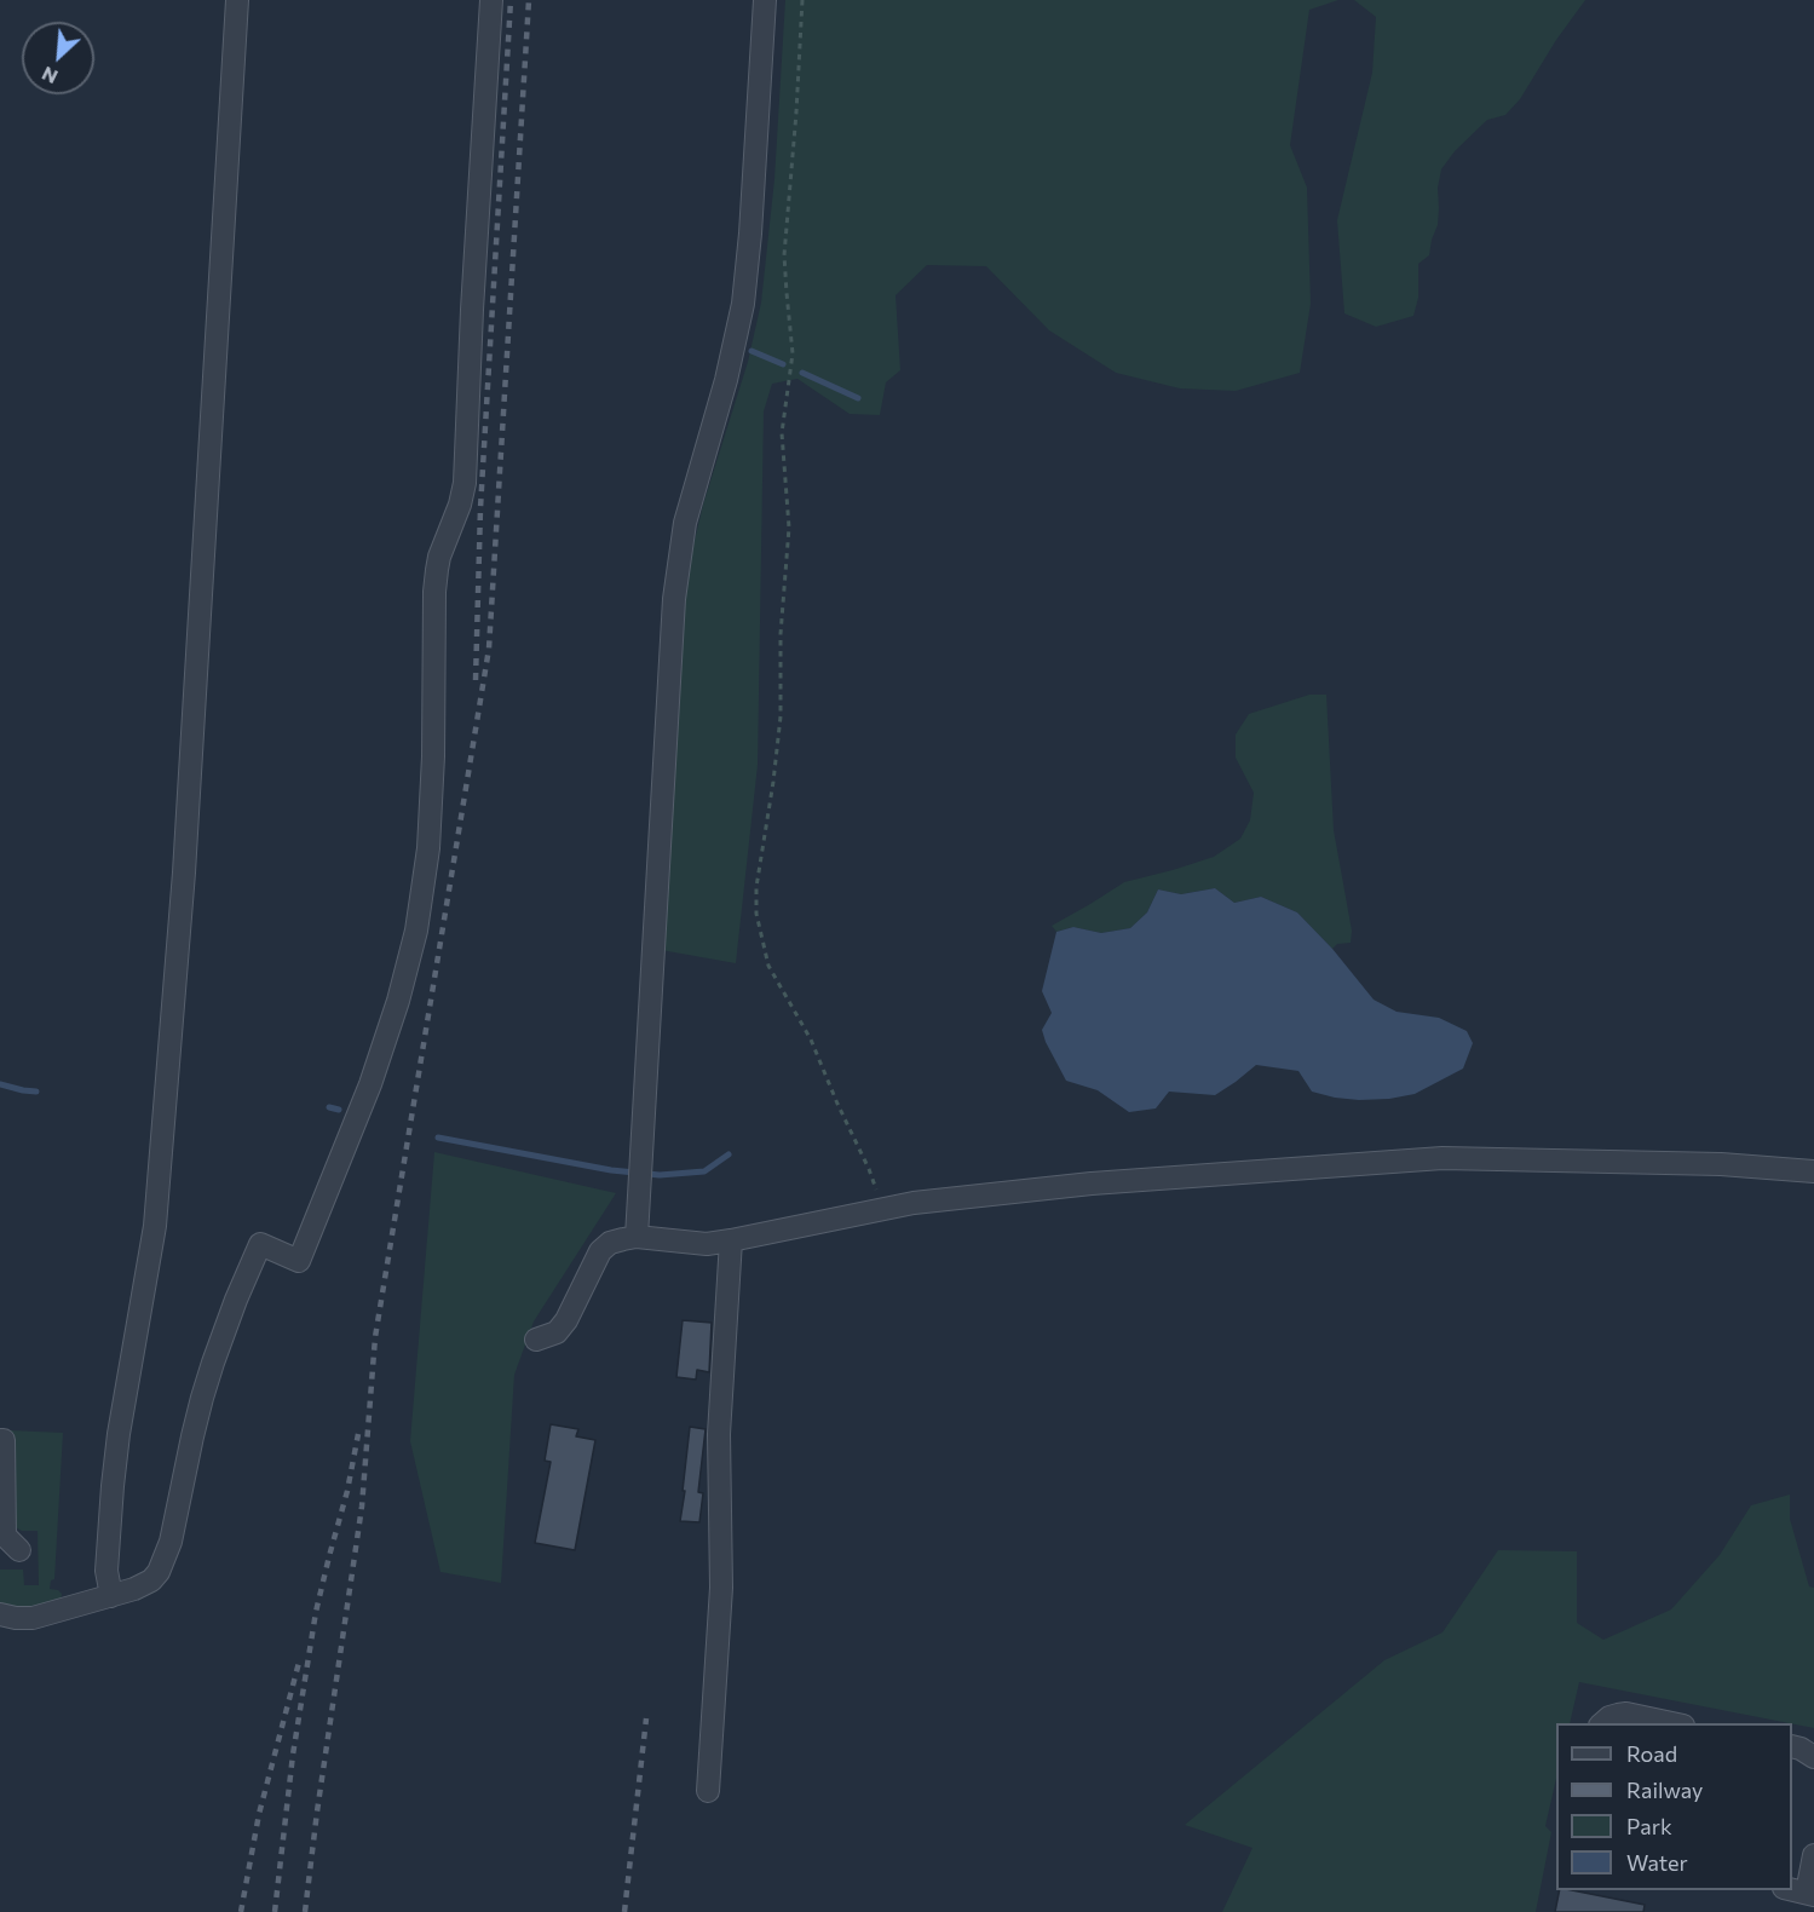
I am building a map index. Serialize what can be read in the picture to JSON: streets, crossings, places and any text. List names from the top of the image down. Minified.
{"legend":["Road","Railway","Park","Water"],"north":"bottom left"}
